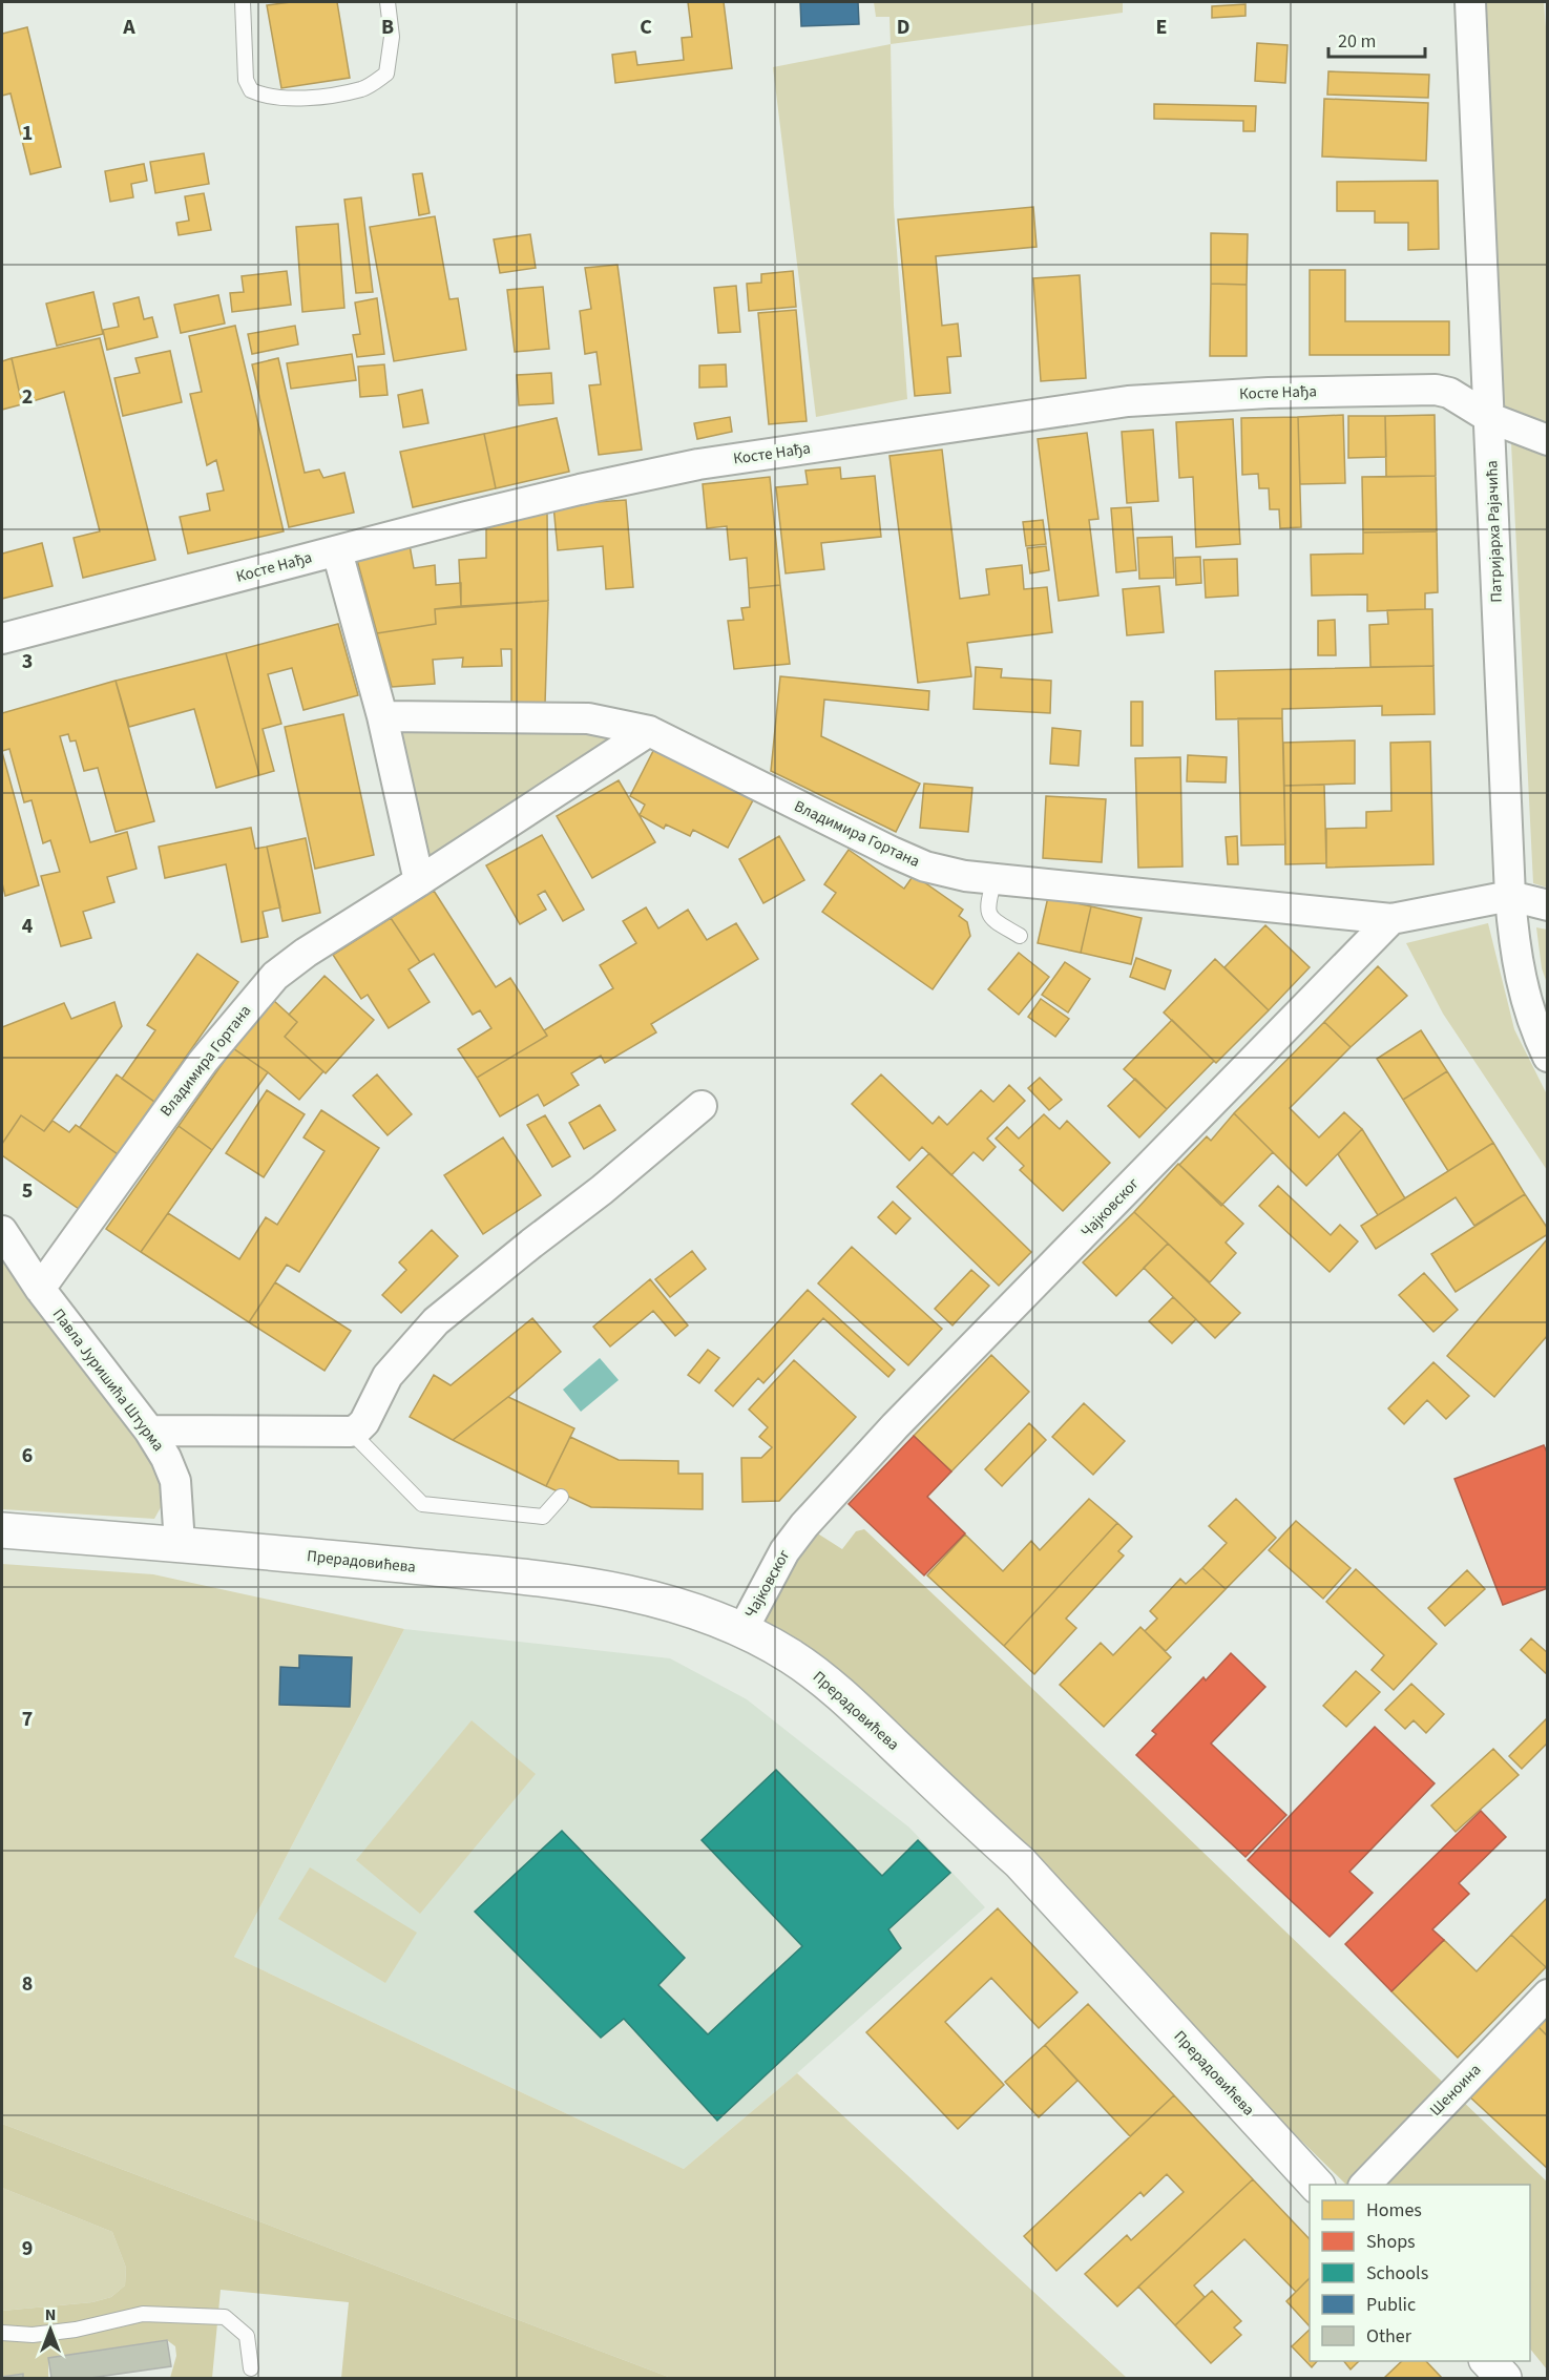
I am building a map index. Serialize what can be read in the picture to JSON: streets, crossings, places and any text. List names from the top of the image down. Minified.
{"streets":{"main road":["Прерадовићева"],"street":["Косте Нађа","Патријарха Рајачића","Владимира Гортана","Чајковског","Павла Јуришића Штурма","Шеноина"]},"crossings":[["Косте Нађа","Патријарха Рајачића"],["Владимира Гортана","Чајковског"],["Владимира Гортана","Павла Јуришића Штурма"],["Чајковског","Прерадовићева"],["Павла Јуришића Штурма","Прерадовићева"]],"legend":["Homes","Shops","Schools","Public","Other"],"scale_bar":"20 m","north":"top","grid":{"columns":["A","B","C","D","E"],"rows":["1","2","3","4","5","6","7","8","9"]}}
